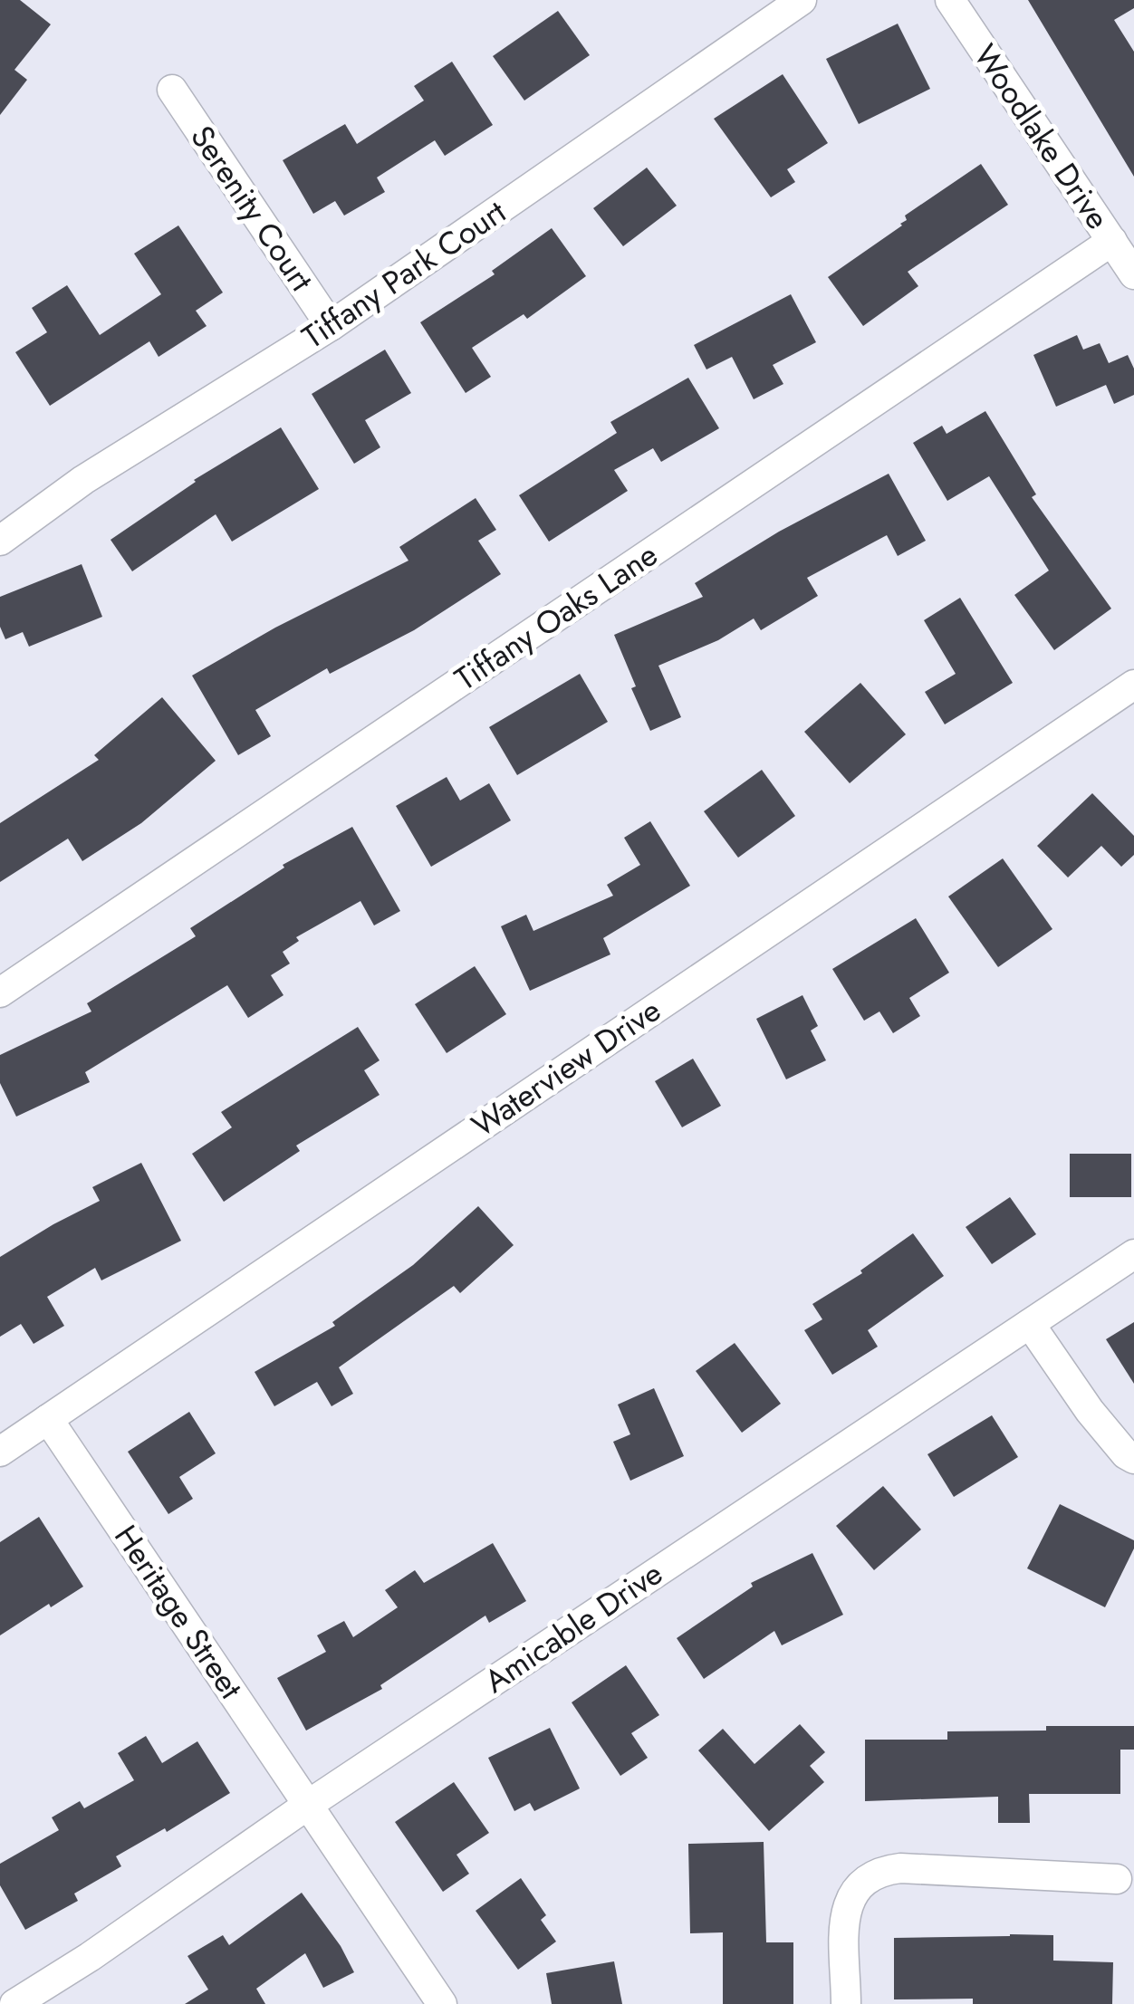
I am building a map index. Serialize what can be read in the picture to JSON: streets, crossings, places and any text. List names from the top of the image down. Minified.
{"streets":{"street":["Woodlake Drive","Serenity Court","Tiffany Park Court","Tiffany Oaks Lane","Waterview Drive","Heritage Street","Amicable Drive"]},"crossings":[["Woodlake Drive","Tiffany Oaks Lane"],["Serenity Court","Tiffany Park Court"],["Waterview Drive","Heritage Street"],["Heritage Street","Amicable Drive"]]}
